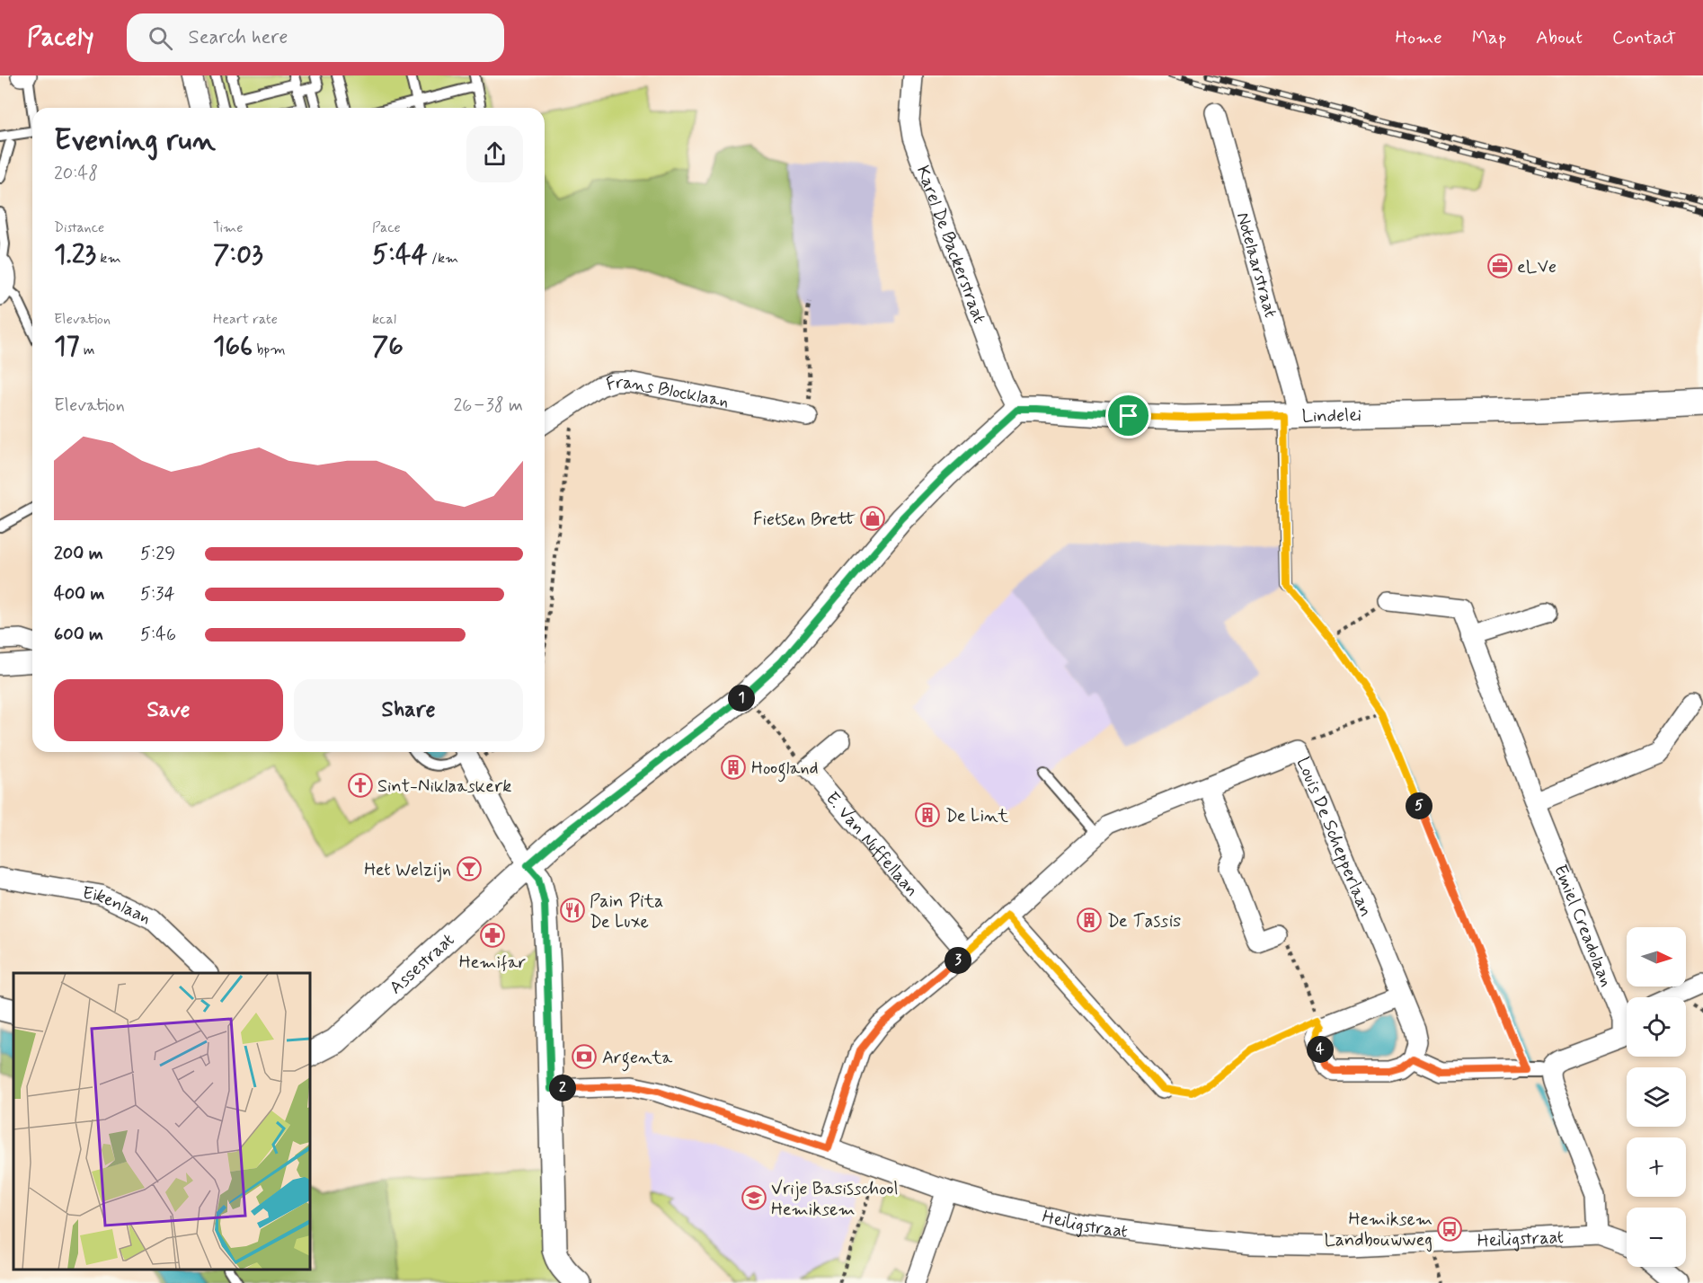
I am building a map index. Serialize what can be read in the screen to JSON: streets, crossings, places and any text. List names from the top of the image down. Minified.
{"streets":{"street":["Karel De Backerstraat","Notelaarstraat","Frans Blocklaan","Lindelei","Louis De Schepperlaan","E. Van Nuffellaan","Eikenlaan","Emiel Creadolaan","Assestraat","Heiligstraat"]},"crossings":[["Karel De Backerstraat","Lindelei"],["Notelaarstraat","Lindelei"]],"places":{"office":["eLVe"],"shop":["Fietsen Brett"],"building":["Hoogland","De Lint","De Tassis"],"church":["Sint-Niklaaskerk"],"bar":["Het Welzijn"],"restaurant":["Pain Pita De Luxe"],"pharmacy":["Hemifar"],"bank":["Argenta"],"school or university":["Vrije Basisschool Hemiksem"],"bus stop":["Hemiksem Landbouwweg"]},"north":"right","page":{"header":"Pacely","search":"Search here","nav":["Home","Map","About","Contact"],"heading":["Evening run","20:48"],"stats":[["Distance","1.23 km"],["Time","7:03"],["Pace","5:44 /km"],["Elevation","17 m"],["Heart rate","166 bpm"],["kcal","76"]],"chart":["Elevation","26–38 m"],"list":[{"name":"200 m","note":"5:29"},{"name":"400 m","note":"5:34"},{"name":"600 m","note":"5:46"}],"buttons":["Save","Share"],"pins":["1","5","3","4","2"],"map_buttons":["+","−"]}}
